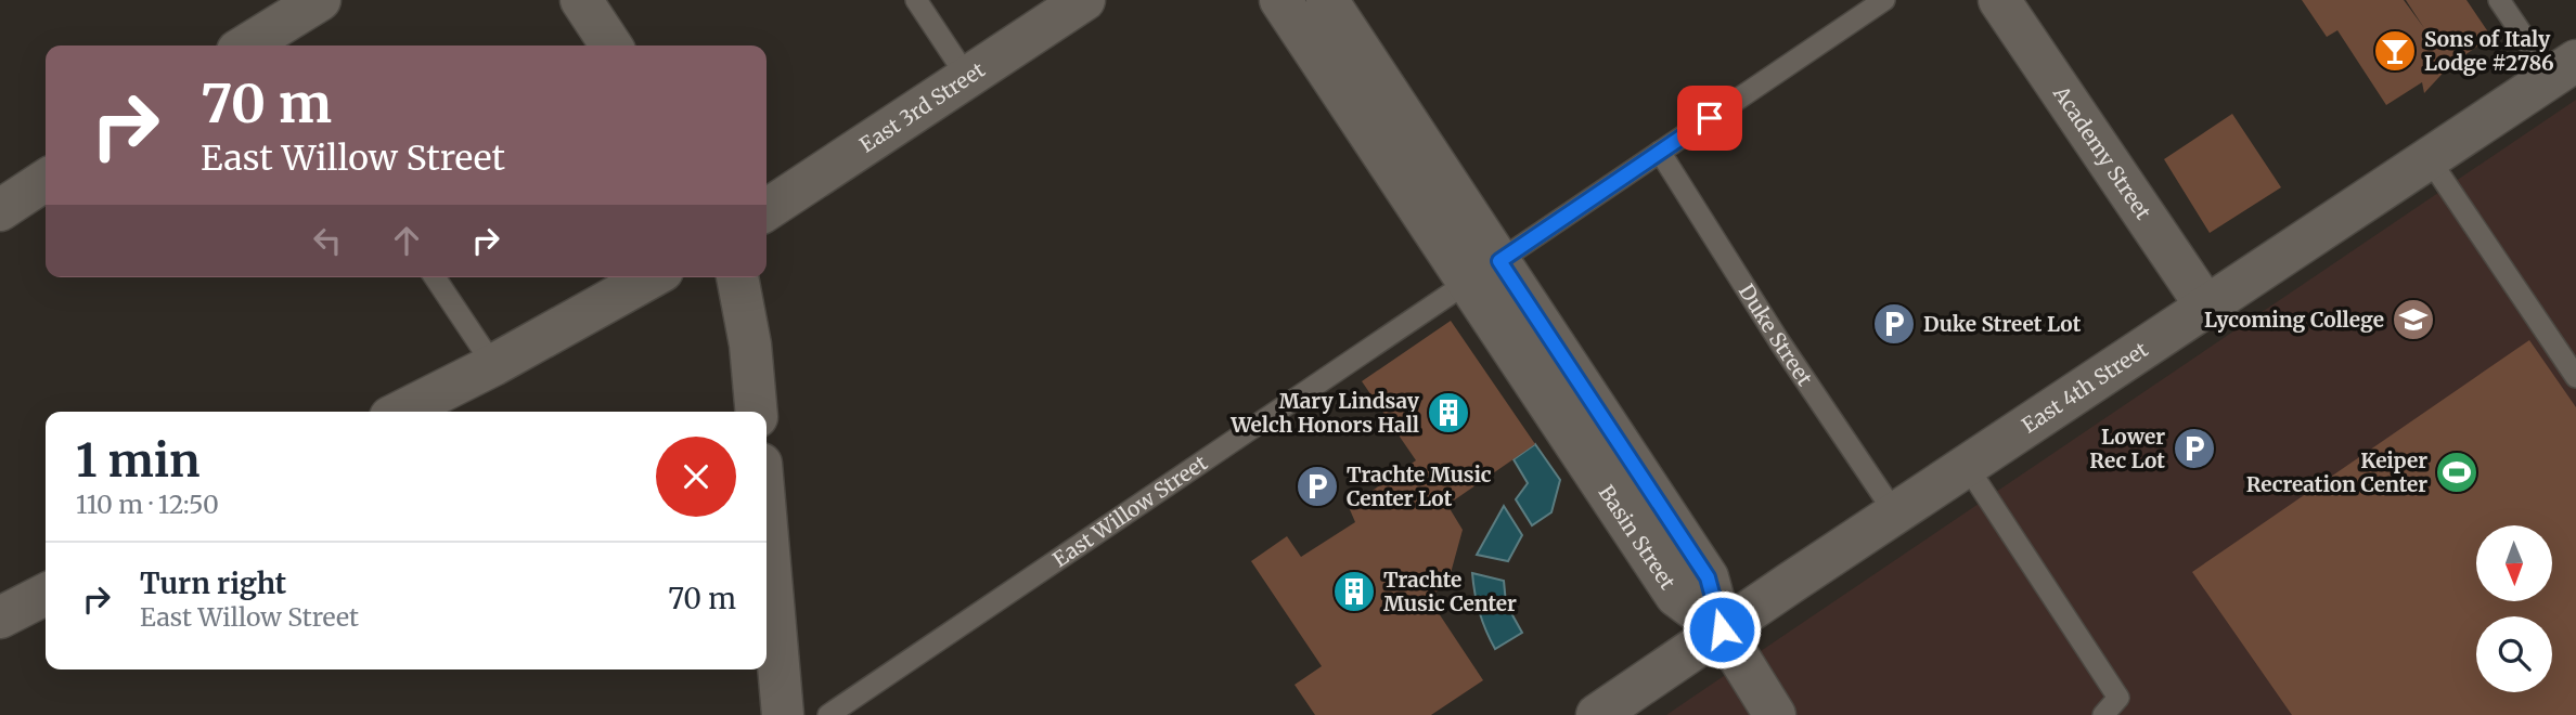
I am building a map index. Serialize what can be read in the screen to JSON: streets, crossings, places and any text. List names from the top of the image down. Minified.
{"streets":{"street":["East 3rd Street","Academy Street","East 4th Street","Basin Street"],"lane":["Duke Street","East Willow Street"]},"crossings":[["Academy Street","East 4th Street"],["Duke Street","East 4th Street"],["Duke Street","East Willow Street"],["East 4th Street","Basin Street"],["East Willow Street","Basin Street"]],"places":{"bar":["Sons of Italy Lodge #2786"],"school or university":["Lycoming College"],"parking":["Duke Street Lot","Lower Rec Lot","Trachte Music Center Lot"],"building":["Mary Lindsay Welch Honors Hall","Trachte Music Center"],"sports":["Keiper Recreation Center"]},"north":"bottom","page":{"turn":["70 m","East Willow Street"],"heading":["1 min","110 m · 12:50"],"list":[{"name":"Turn right","note":"East Willow Street","value":"70 m"}]}}
